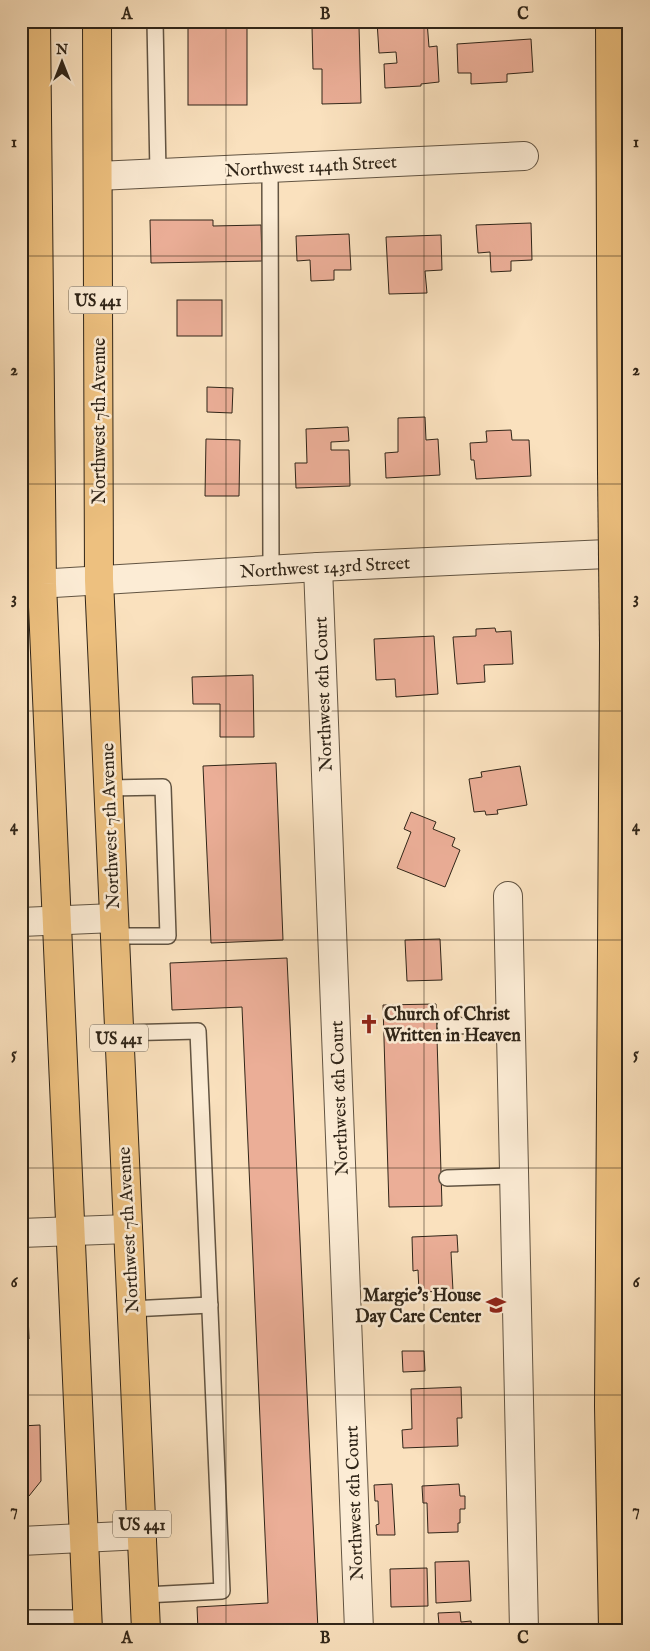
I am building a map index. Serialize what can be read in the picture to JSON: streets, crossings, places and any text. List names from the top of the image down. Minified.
{"streets":{"main road":["US 441","Northwest 7th Avenue"],"street":["Northwest 144th Street","Northwest 143rd Street","Northwest 6th Court"]},"crossings":[["Northwest 144th Street","Northwest 7th Avenue"],["Northwest 7th Avenue","Northwest 143rd Street"],["Northwest 143rd Street","Northwest 6th Court"]],"places":{"church":["Church of Christ Written in Heaven"],"school or university":["Margie's House Day Care Center"]},"north":"top","grid":{"columns":["A","B","C"],"rows":["1","2","3","4","5","6","7"]}}
